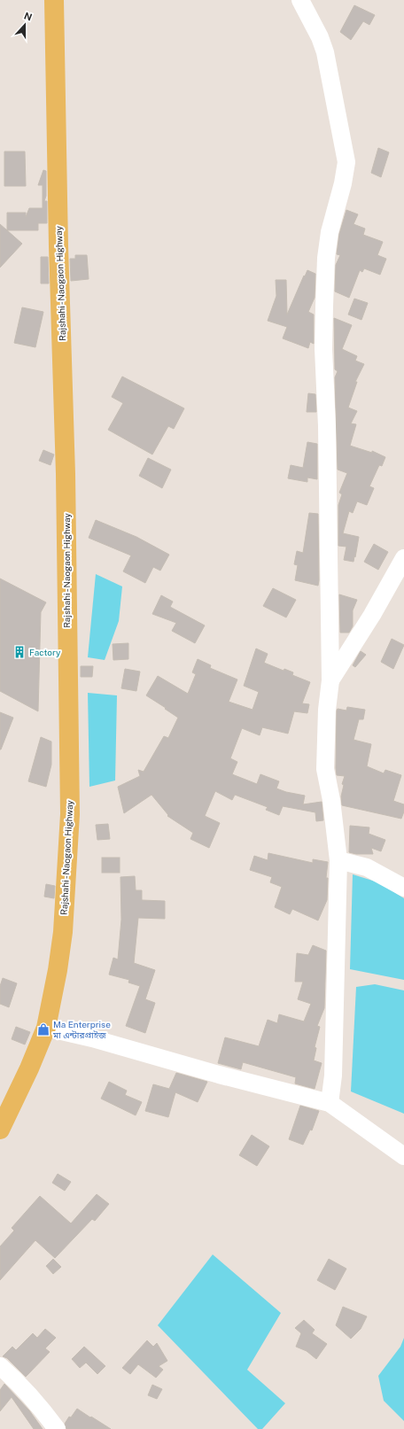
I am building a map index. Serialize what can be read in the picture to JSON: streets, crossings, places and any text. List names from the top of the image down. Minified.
{"streets":{"main road":["Rajshahi - Naogaon Highway"]},"places":{"building":["Factory"],"shop":["Ma Enterprise মা এন্টারপ্রাইজ"]},"north":"top"}
